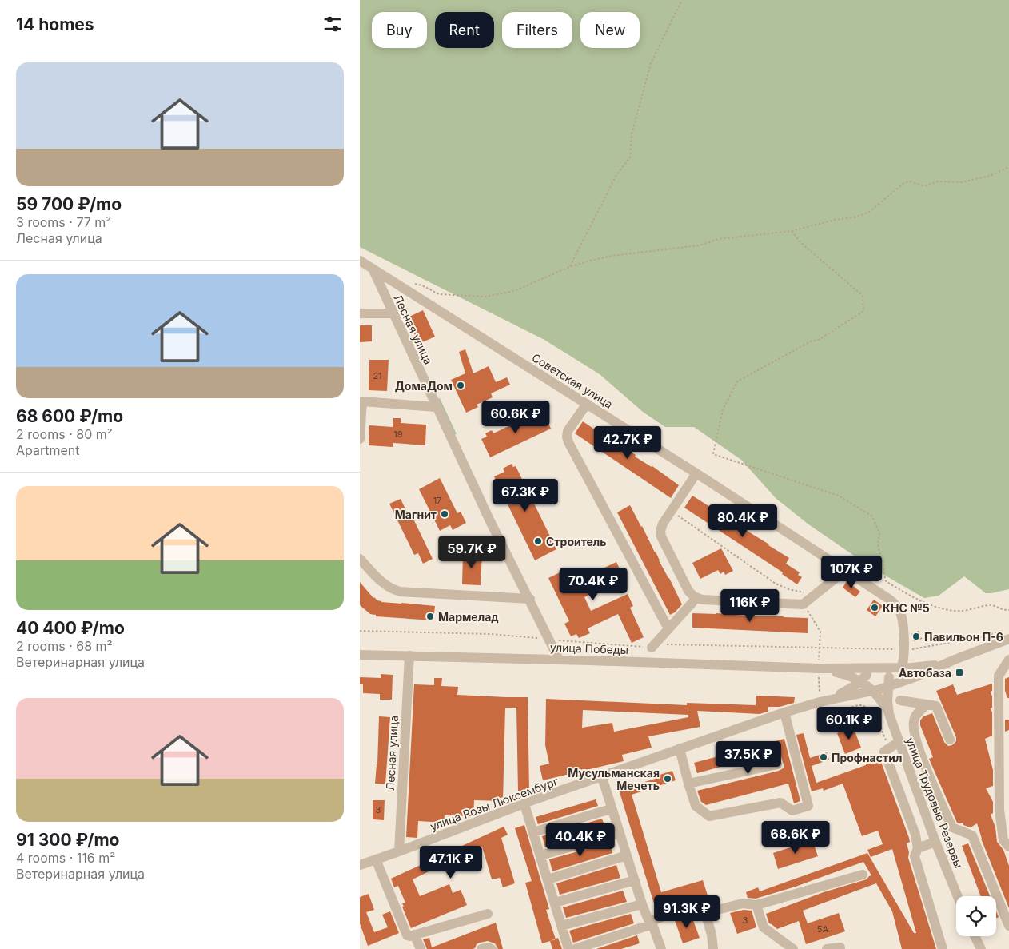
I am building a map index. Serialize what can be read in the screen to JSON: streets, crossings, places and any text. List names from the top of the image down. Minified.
{"streets":{"street":["Лесная улица","Советская улица","улица Победы","улица Трудовые Резервы","улица Розы Люксембург"]},"crossings":[["Лесная улица","Советская улица"],["Лесная улица","улица Победы"],["Лесная улица","улица Розы Люксембург"],["Советская улица","улица Розы Люксембург"],["улица Победы","улица Розы Люксембург"],["улица Трудовые Резервы","улица Розы Люксембург"]],"places":{"other":["ДомаДом","Магнит","Строитель","КНС №5","Мармелад","Павильон П-6","Профнастил","Мусульманская Мечеть"],"transit":["Автобаза"]},"house_numbers":["21","19","17","3","3","5А"],"page":{"heading":"14 homes","chip":["Buy","Rent","Filters","New"],"list":[{"name":"59 700 ₽/mo","note":"3 rooms · 77 m² · Лесная улица"},{"name":"68 600 ₽/mo","note":"2 rooms · 80 m² · Apartment"},{"name":"40 400 ₽/mo","note":"2 rooms · 68 m² · Ветеринарная улица"},{"name":"91 300 ₽/mo","note":"4 rooms · 116 m² · Ветеринарная улица"}],"price":["60.6K ₽","42.7K ₽","67.3K ₽","80.4K ₽","59.7K ₽","107K ₽","70.4K ₽","116K ₽","60.1K ₽","37.5K ₽","68.6K ₽","40.4K ₽","47.1K ₽","91.3K ₽"]}}
